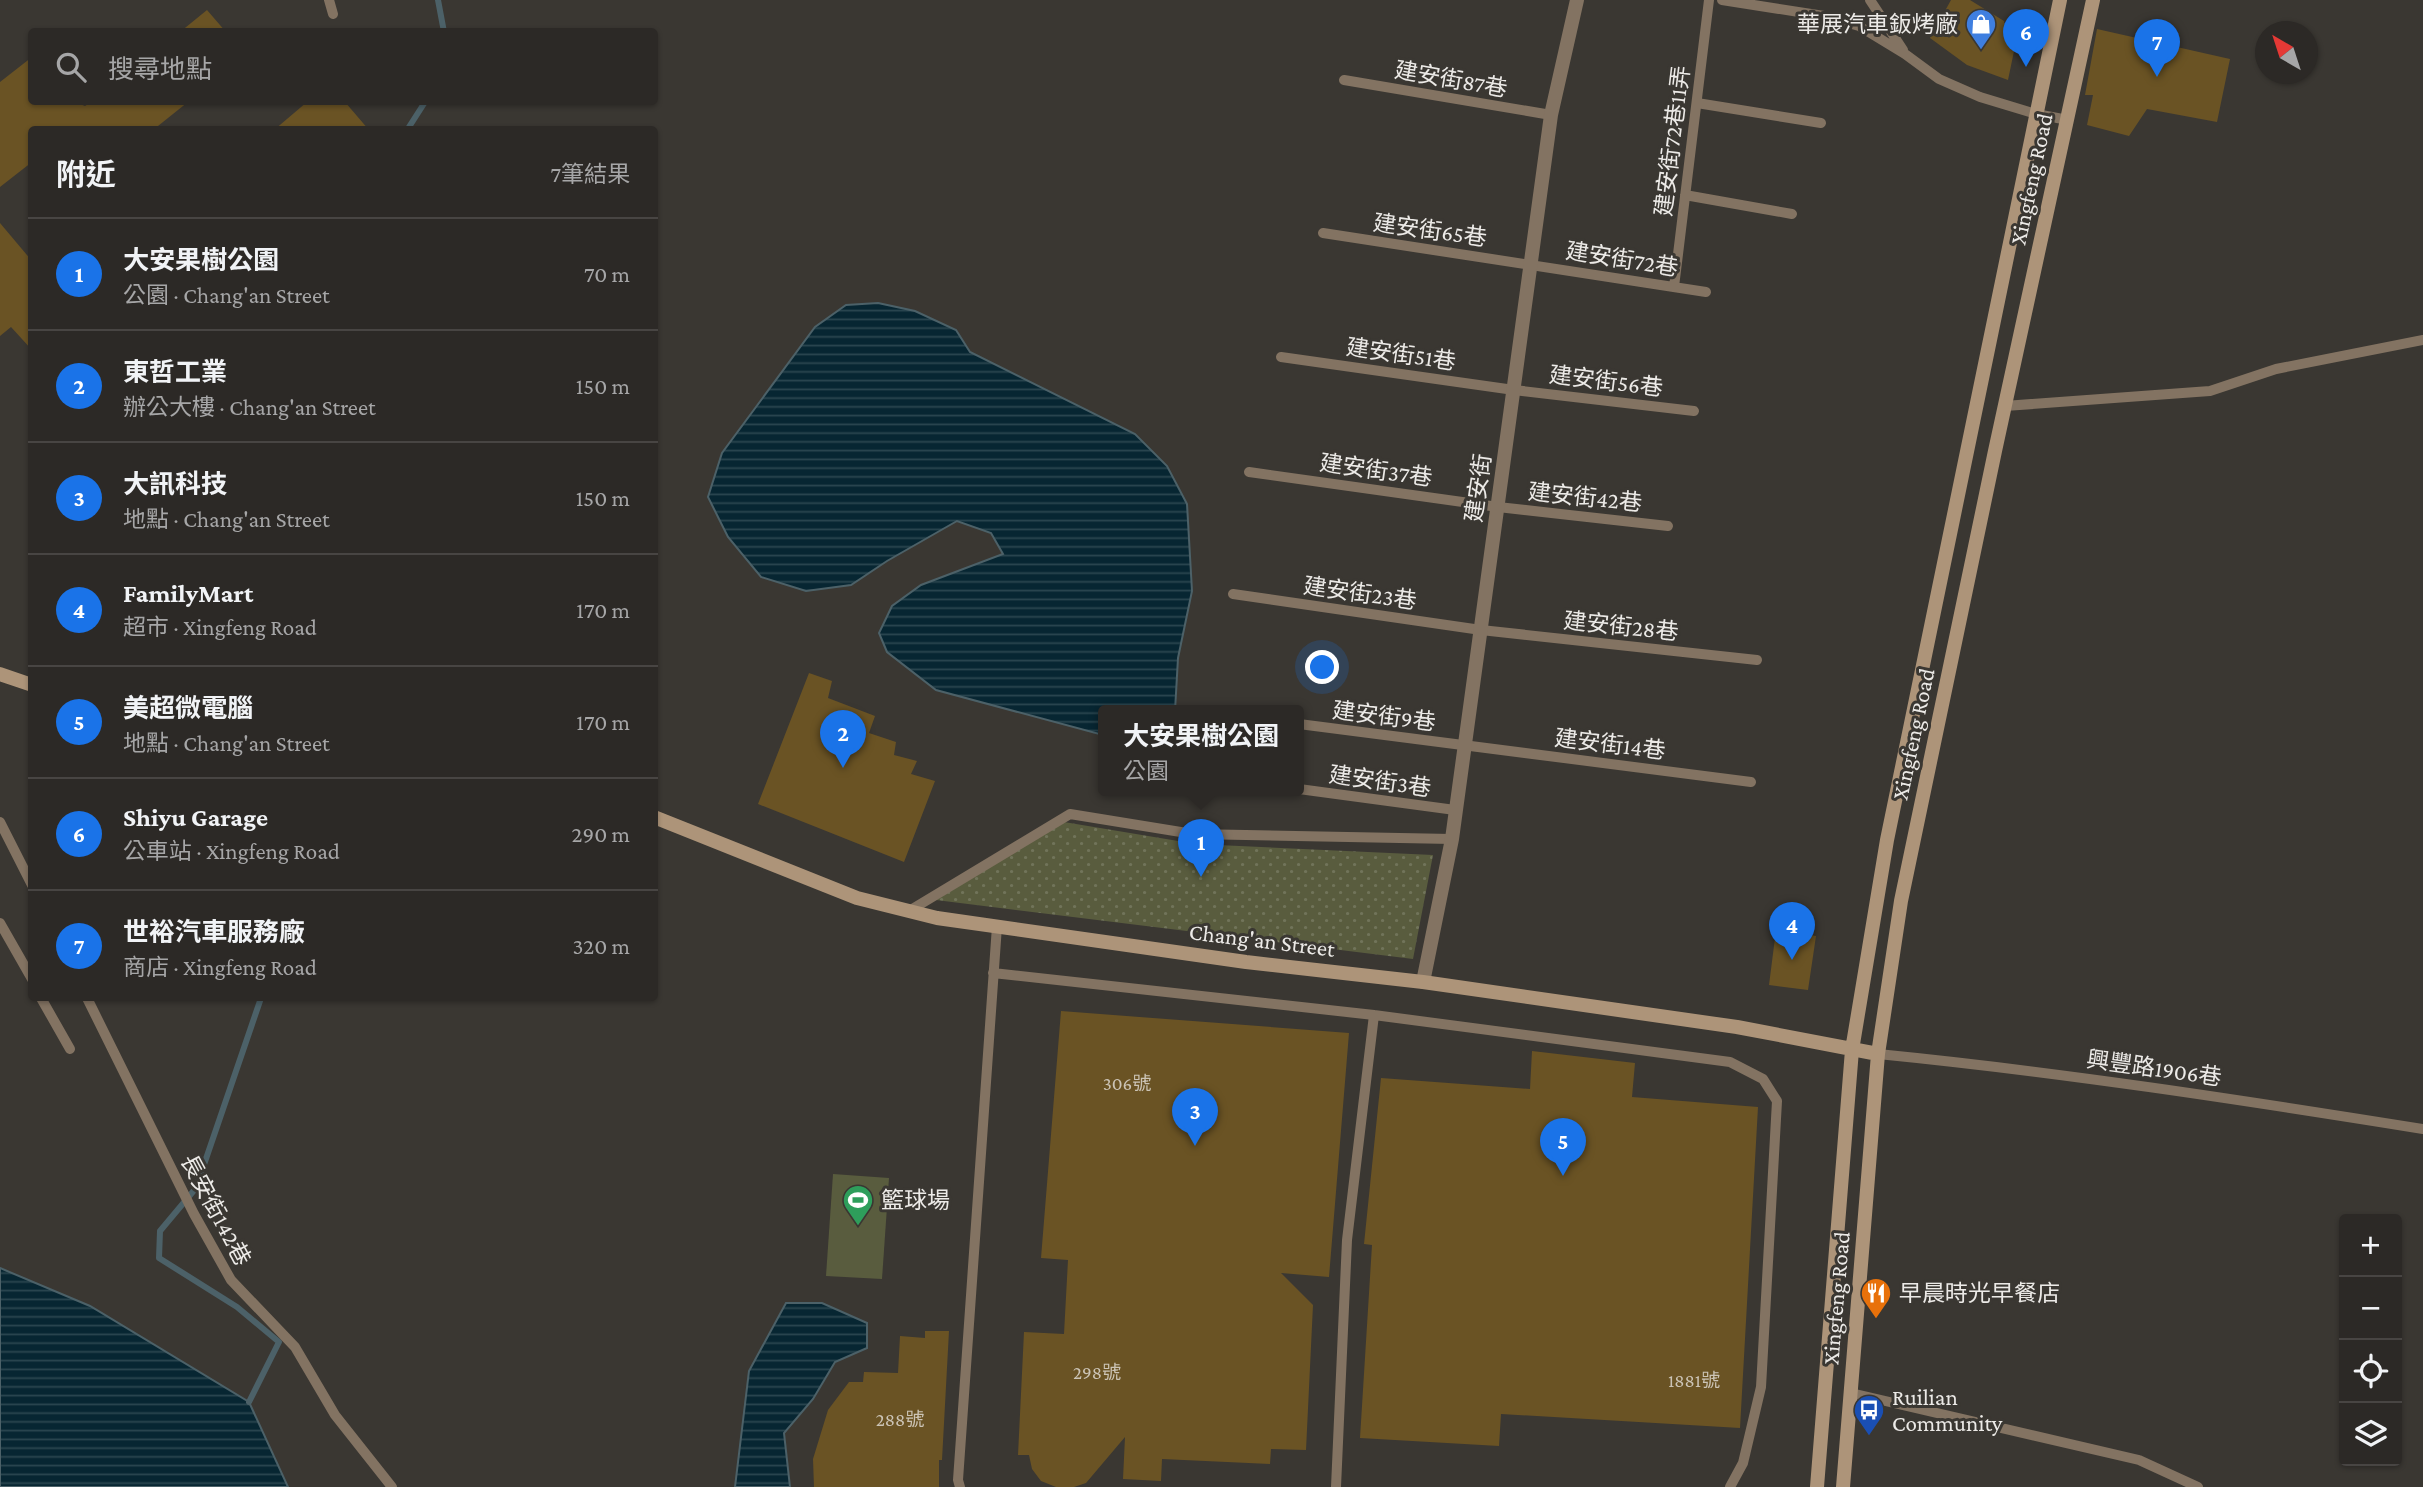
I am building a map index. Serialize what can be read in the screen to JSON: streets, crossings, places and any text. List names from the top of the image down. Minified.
{"streets":{"main road":["Xingfeng Road","Chang'an Street"],"street":["建安街"],"lane":["建安街87巷","建安街72巷11弄","建安街65巷","建安街72巷","建安街51巷","建安街56巷","建安街37巷","建安街42巷","建安街23巷","建安街28巷","建安街9巷","建安街14巷","建安街3巷","興豐路1906巷","長安街142巷"]},"crossings":[["建安街87巷","建安街"],["建安街72巷11弄","建安街72巷"],["Xingfeng Road","Chang'an Street"],["Xingfeng Road","興豐路1906巷"],["建安街65巷","建安街72巷"],["建安街65巷","建安街"],["建安街72巷","建安街"],["建安街51巷","建安街56巷"],["建安街51巷","建安街"],["建安街56巷","建安街"],["建安街37巷","建安街"],["建安街37巷","建安街42巷"],["建安街","建安街42巷"],["建安街","建安街23巷"],["建安街","建安街28巷"],["建安街","建安街9巷"],["建安街","建安街14巷"],["建安街","建安街3巷"],["建安街","Chang'an Street"],["建安街23巷","建安街28巷"],["建安街9巷","建安街14巷"],["Chang'an Street","興豐路1906巷"]],"places":{"shop":["華展汽車鈑烤廠"],"sports":["籃球場"],"restaurant":["早晨時光早餐店"],"bus stop":["Ruilian Community"]},"house_numbers":["306號","298號","1881號","288號"],"north":"top left","page":{"pins":["6","7","2","1","4","3","5"],"search":"搜尋地點","heading":["附近","7筆結果"],"list":[{"mark":"1","name":"大安果樹公園","note":"公園 · Chang'an Street","value":"70 m"},{"mark":"2","name":"東哲工業","note":"辦公大樓 · Chang'an Street","value":"150 m"},{"mark":"3","name":"大訊科技","note":"地點 · Chang'an Street","value":"150 m"},{"mark":"4","name":"FamilyMart","note":"超市 · Xingfeng Road","value":"170 m"},{"mark":"5","name":"美超微電腦","note":"地點 · Chang'an Street","value":"170 m"},{"mark":"6","name":"Shiyu Garage","note":"公車站 · Xingfeng Road","value":"290 m"},{"mark":"7","name":"世裕汽車服務廠","note":"商店 · Xingfeng Road","value":"320 m"}],"popup":["大安果樹公園","公園"],"map_buttons":["+","−"]}}
